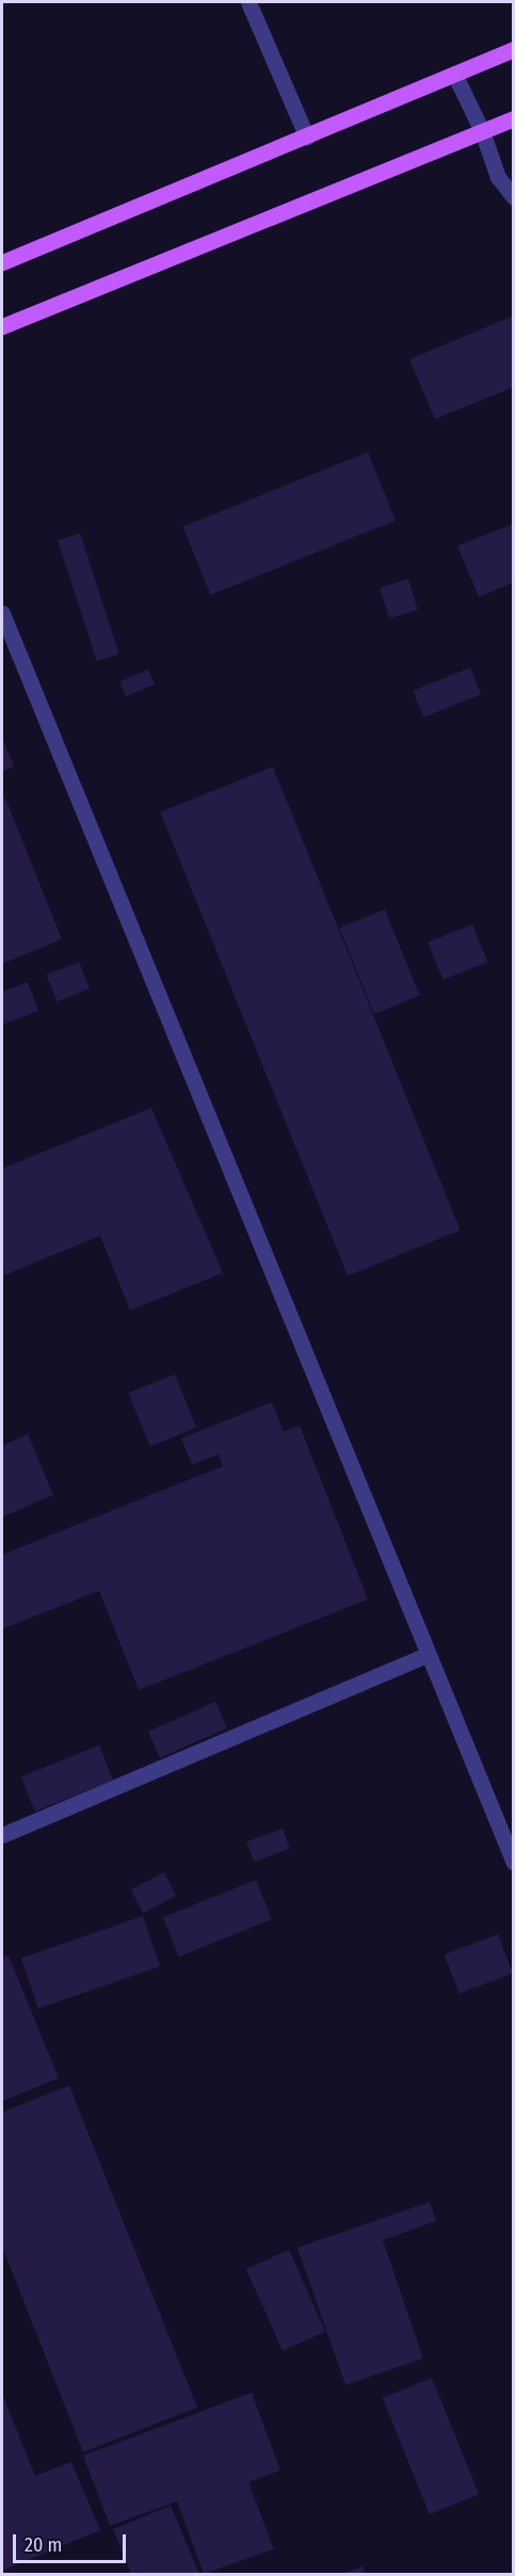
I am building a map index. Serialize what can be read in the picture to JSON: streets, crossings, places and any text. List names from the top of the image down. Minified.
{"scale_bar":"20 m"}
